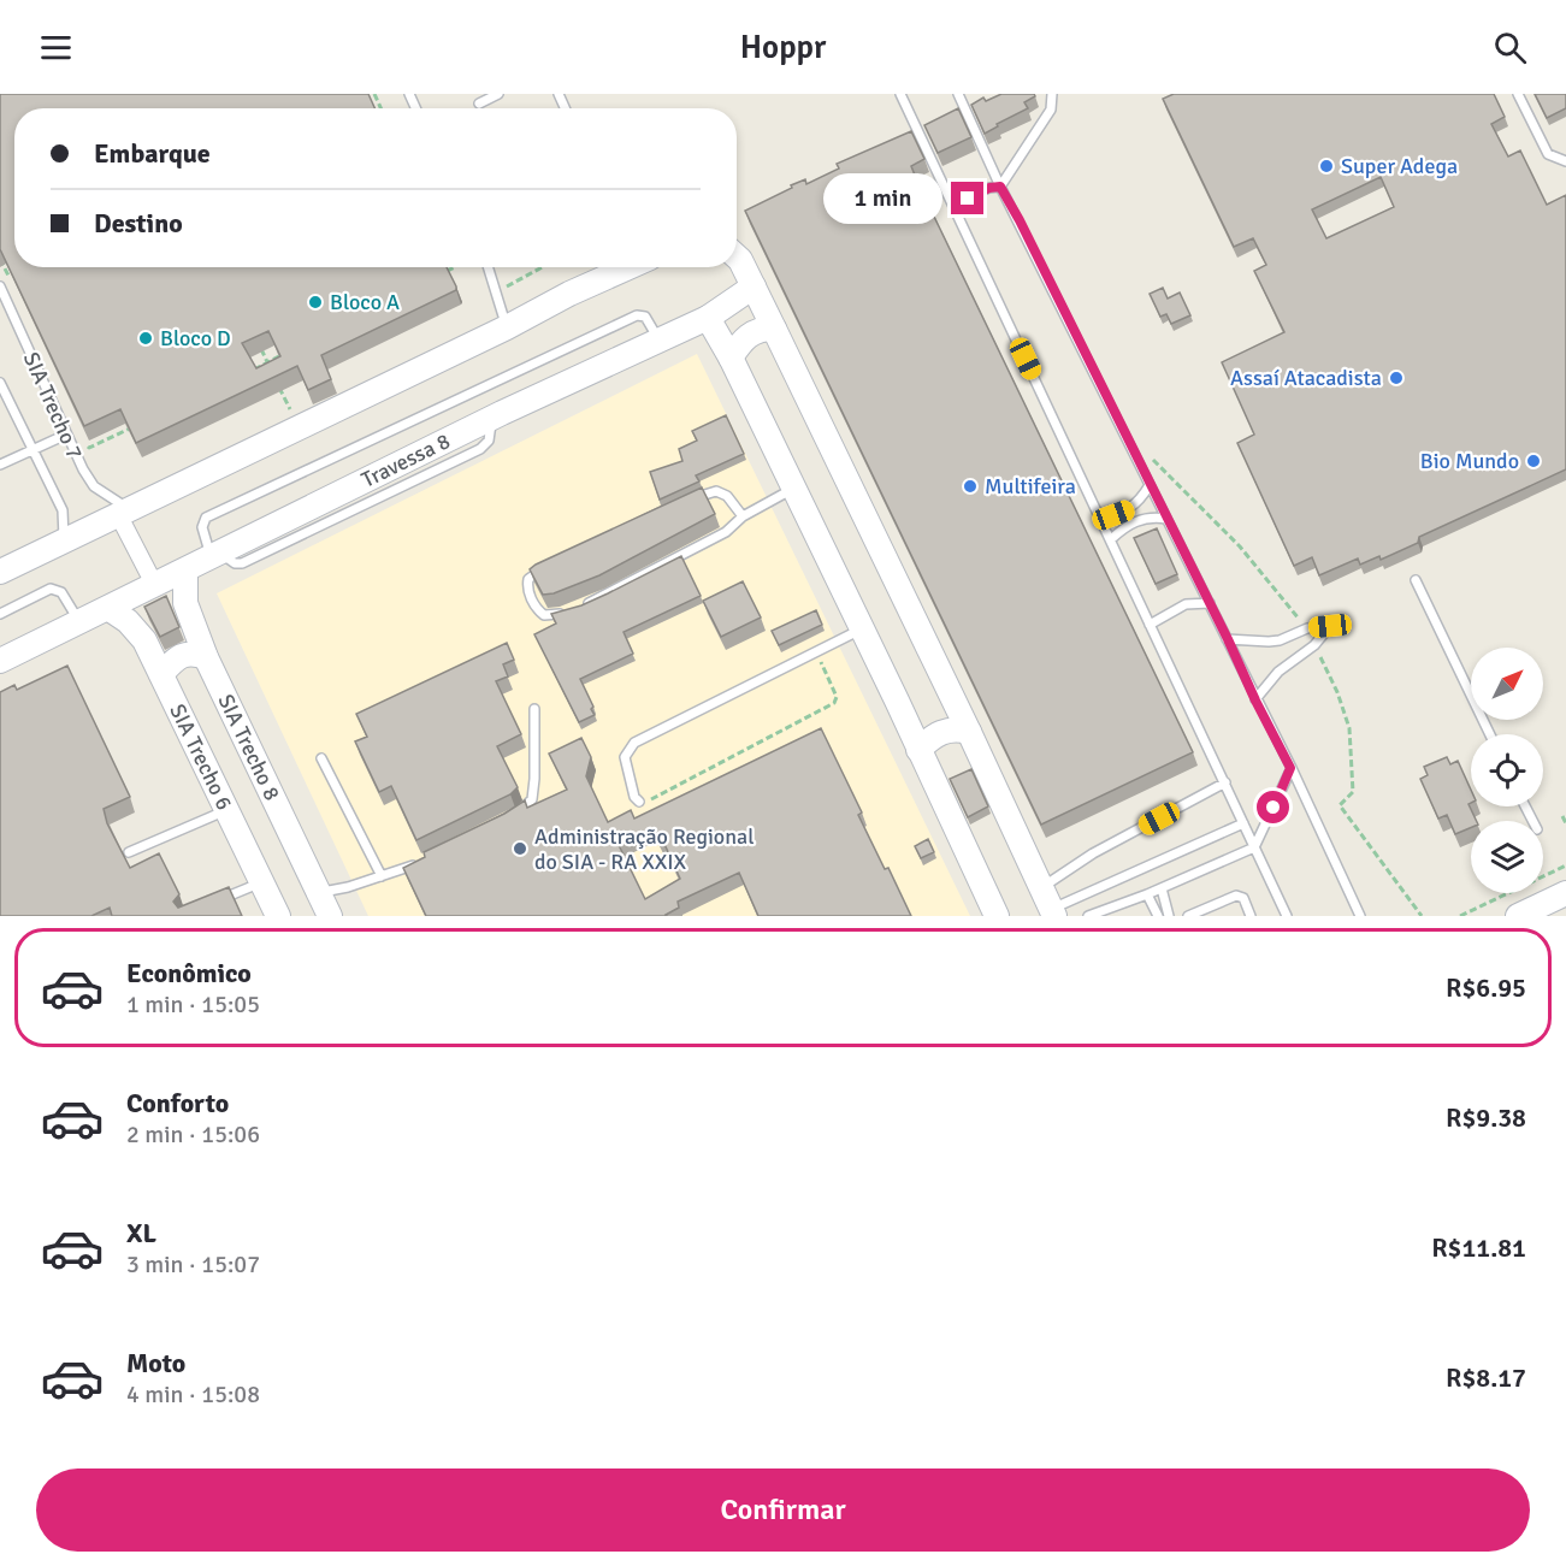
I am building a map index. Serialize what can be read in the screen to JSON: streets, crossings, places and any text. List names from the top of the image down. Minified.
{"streets":{"main road":["Travessa 8","SIA Trecho 8","SIA Trecho 6"],"lane":["SIA Trecho 7"]},"crossings":[["Travessa 8","SIA Trecho 8"],["Travessa 8","SIA Trecho 6"]],"places":["Super Adega","Bloco A","Bloco D","Assaí Atacadista","Bio Mundo","Multifeira","Administração Regional do SIA - RA XXIX"],"north":"top right","page":{"header":"Hoppr","banner":["Embarque","Destino"],"bubble":"1 min","list":[{"name":"Econômico","note":"1 min · 15:05","value":"R$6.95"},{"name":"Conforto","note":"2 min · 15:06","value":"R$9.38"},{"name":"XL","note":"3 min · 15:07","value":"R$11.81"},{"name":"Moto","note":"4 min · 15:08","value":"R$8.17"}],"buttons":"Confirmar"}}
